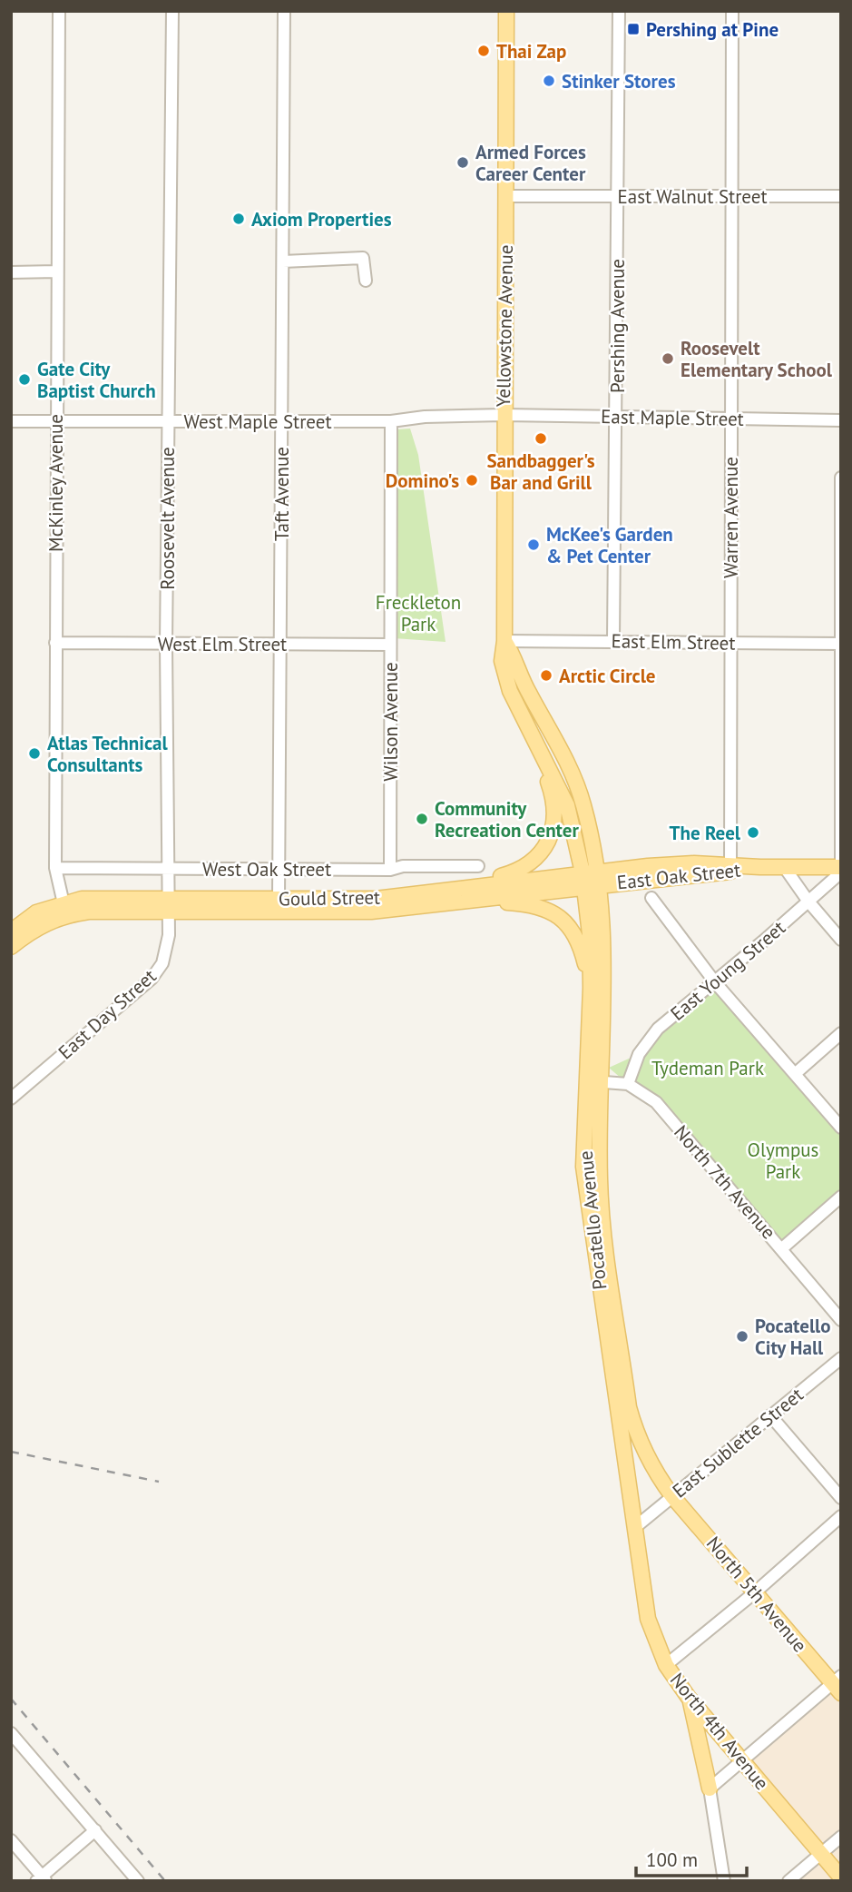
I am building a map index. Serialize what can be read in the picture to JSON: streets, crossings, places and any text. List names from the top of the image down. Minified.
{"streets":{"main road":["Yellowstone Avenue","East Oak Street","Gould Street","Pocatello Avenue","North 5th Avenue","North 4th Avenue"],"street":["East Walnut Street","Pershing Avenue","East Maple Street","West Maple Street","McKinley Avenue","Taft Avenue","Warren Avenue","Roosevelt Avenue","East Elm Street","West Elm Street","Wilson Avenue","West Oak Street","East Young Street","East Day Street","North 7th Avenue","East Sublette Street"]},"crossings":[["East Walnut Street","Yellowstone Avenue"],["East Walnut Street","Pershing Avenue"],["East Walnut Street","Warren Avenue"],["Yellowstone Avenue","East Maple Street"],["Yellowstone Avenue","West Maple Street"],["Yellowstone Avenue","East Elm Street"],["Yellowstone Avenue","East Oak Street"],["Yellowstone Avenue","Gould Street"],["Yellowstone Avenue","Pocatello Avenue"],["Pershing Avenue","East Maple Street"],["Pershing Avenue","East Elm Street"],["East Maple Street","West Maple Street"],["East Maple Street","Warren Avenue"],["West Maple Street","McKinley Avenue"],["West Maple Street","Taft Avenue"],["West Maple Street","Roosevelt Avenue"],["West Maple Street","Wilson Avenue"],["McKinley Avenue","West Elm Street"],["McKinley Avenue","West Oak Street"],["McKinley Avenue","Gould Street"],["Taft Avenue","West Elm Street"],["Taft Avenue","West Oak Street"],["Taft Avenue","Gould Street"],["Warren Avenue","East Elm Street"],["Warren Avenue","East Oak Street"],["Roosevelt Avenue","West Elm Street"],["Roosevelt Avenue","West Oak Street"],["Roosevelt Avenue","Gould Street"],["Roosevelt Avenue","East Day Street"],["West Elm Street","Wilson Avenue"],["Wilson Avenue","West Oak Street"],["East Oak Street","Gould Street"],["East Oak Street","East Young Street"],["East Oak Street","Pocatello Avenue"],["Gould Street","East Day Street"],["Gould Street","Pocatello Avenue"],["East Young Street","North 7th Avenue"],["North 7th Avenue","Pocatello Avenue"],["Pocatello Avenue","East Sublette Street"],["Pocatello Avenue","North 5th Avenue"],["Pocatello Avenue","North 4th Avenue"],["East Sublette Street","North 5th Avenue"],["East Sublette Street","North 4th Avenue"]],"parks":["Freckleton Park","Tydeman Park","Olympus Park"],"places":{"transit":["Pershing at Pine"],"other":["Thai Zap","Stinker Stores","Armed Forces Career Center","Axiom Properties","Roosevelt Elementary School","Gate City Baptist Church","Sandbagger's Bar and Grill","Domino's","McKee's Garden & Pet Center","Arctic Circle","Atlas Technical Consultants","Community Recreation Center","The Reel","Pocatello City Hall"]},"scale_bar":"100 m"}
